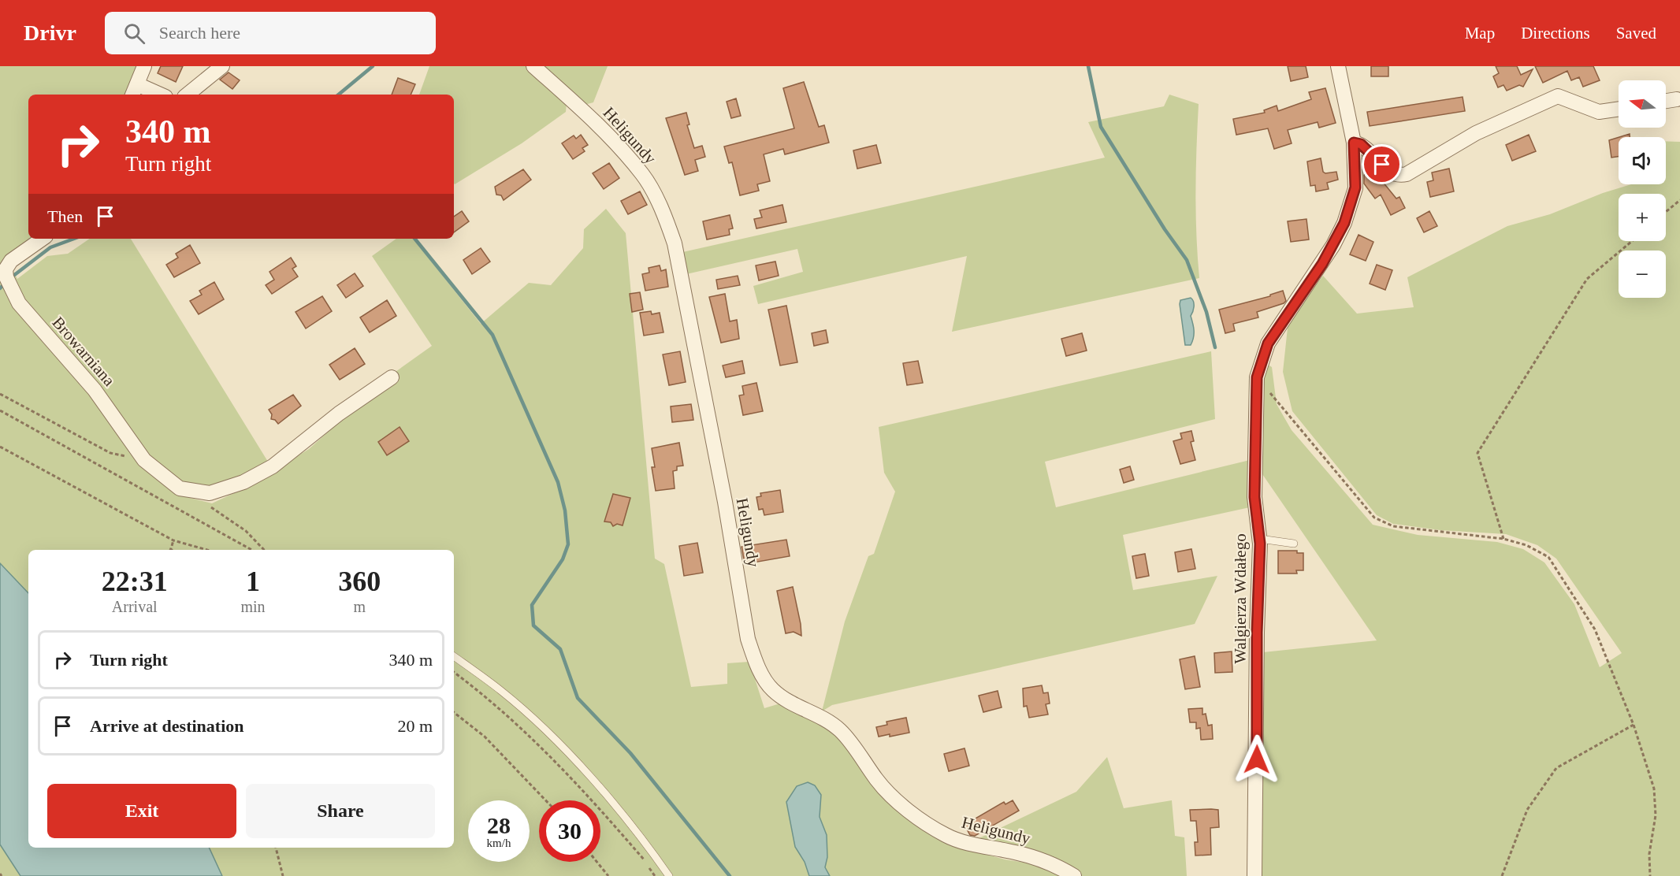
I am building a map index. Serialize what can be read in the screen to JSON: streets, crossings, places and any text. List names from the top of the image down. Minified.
{"streets":{"street":["Heligundy","Browarniana","Walgierza Wdałego"]},"north":"left","page":{"header":"Drivr","search":"Search here","nav":["Map","Directions","Saved"],"map_buttons":["+","−"],"turn":["340 m","Turn right"],"then":"Then","eta":["22:31","Arrival","1","min","360","m"],"list":[{"name":"Turn right","value":"340 m"},{"name":"Arrive at destination","value":"20 m"}],"buttons":["Exit","Share"],"speed":"28 km/h","limit":"30"}}
